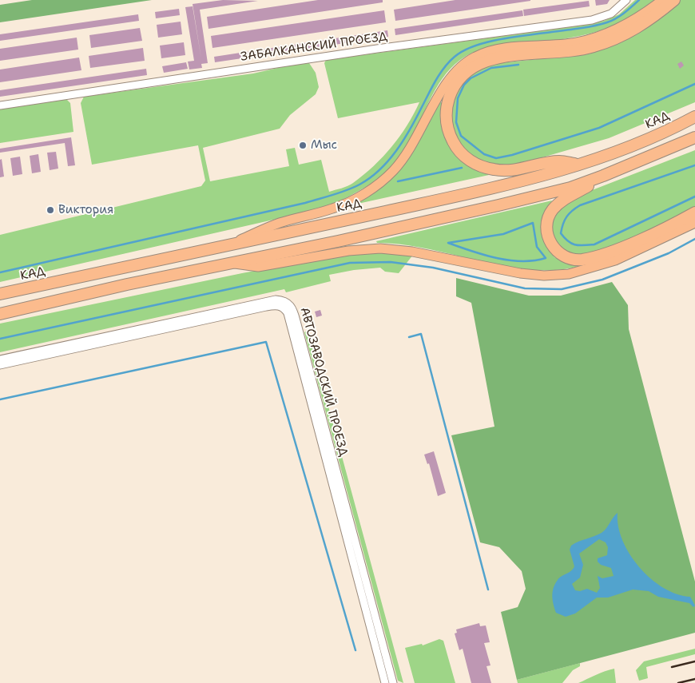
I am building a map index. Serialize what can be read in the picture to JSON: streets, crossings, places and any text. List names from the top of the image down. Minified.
{"streets":{"highway":["КАД"],"street":["ЗАБАЛКАНСКИЙ ПРОЕЗД","АВТОЗАВОДСКИЙ ПРОЕЗД"]},"places":["Мыс","Виктория"]}
